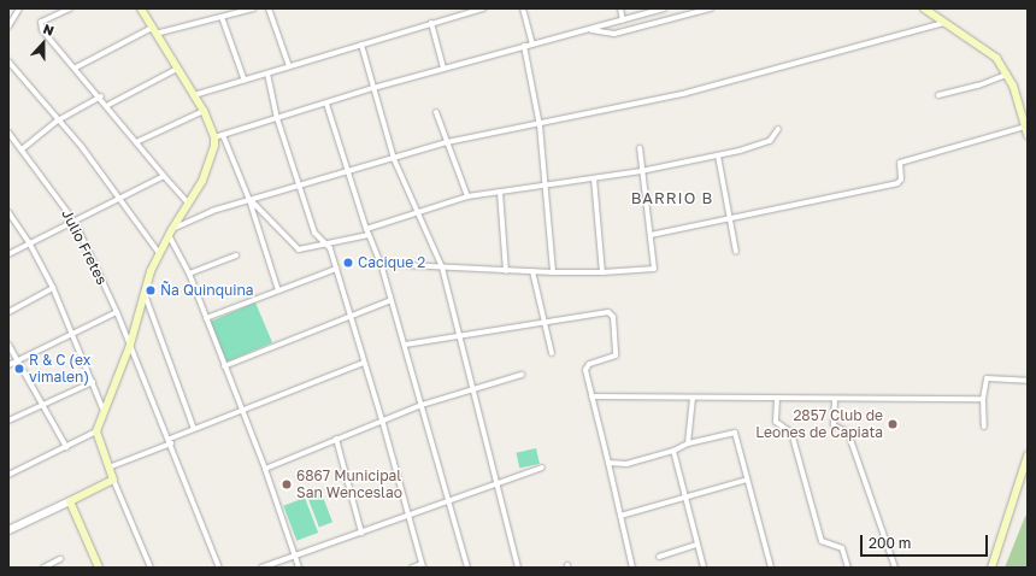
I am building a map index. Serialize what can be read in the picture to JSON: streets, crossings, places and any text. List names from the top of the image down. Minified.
{"streets":{"street":["Julio Fretes"]},"districts":["BARRIO B"],"places":["Cacique 2","Ña Quinquina","R & C (ex vimalen)","2857 Club de Leones de Capiata","6867 Municipal San Wenceslao"],"scale_bar":"200 m","north":"top"}
